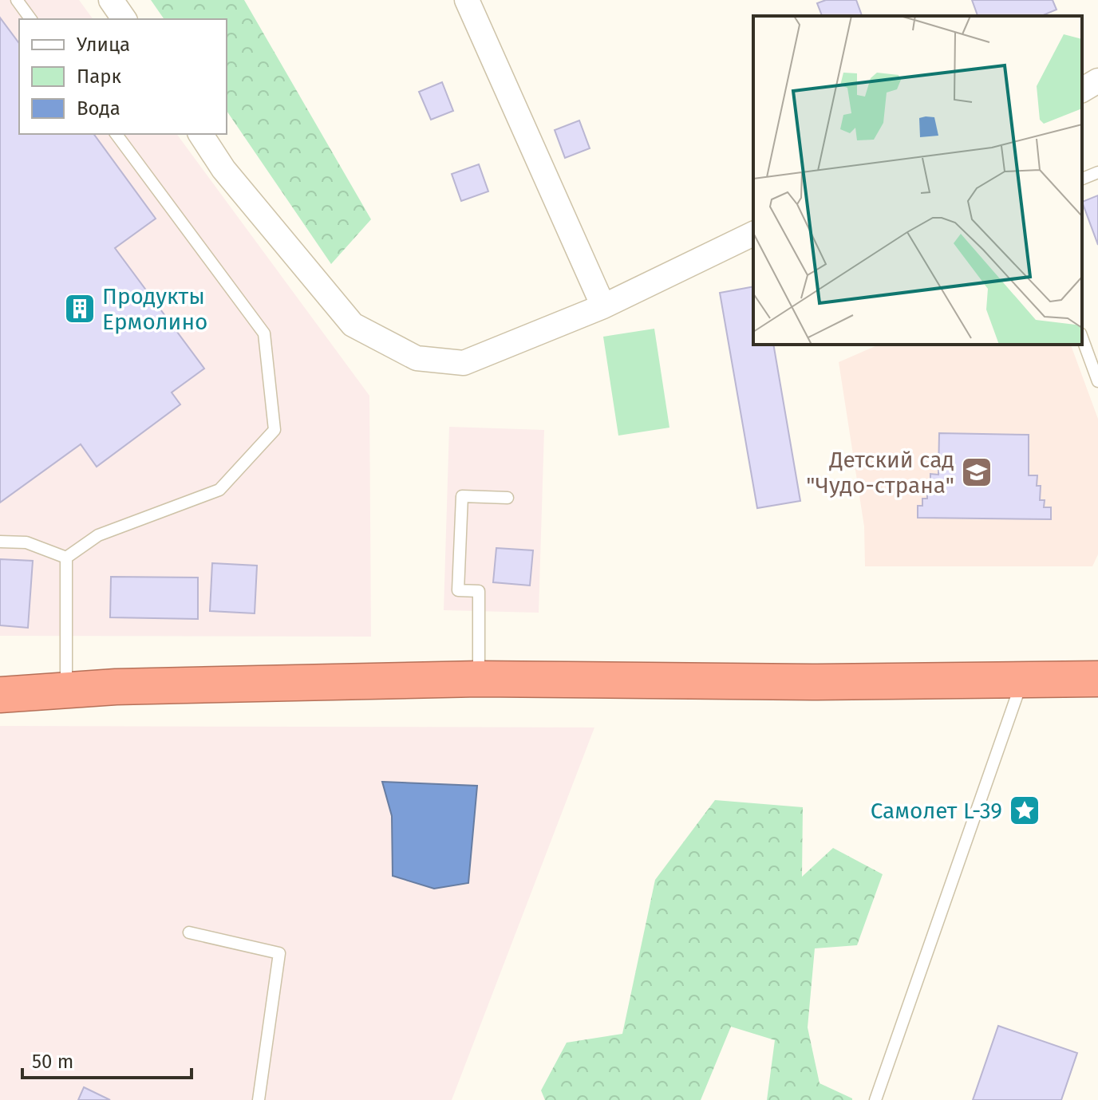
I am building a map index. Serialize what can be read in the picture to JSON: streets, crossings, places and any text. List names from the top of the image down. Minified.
{"places":{"building":["Продукты Ермолино"],"school or university":["Детский сад \"Чудо-страна\""],"place":["Самолет L-39"]},"legend":["Улица","Парк","Вода"],"scale_bar":"50 m"}
